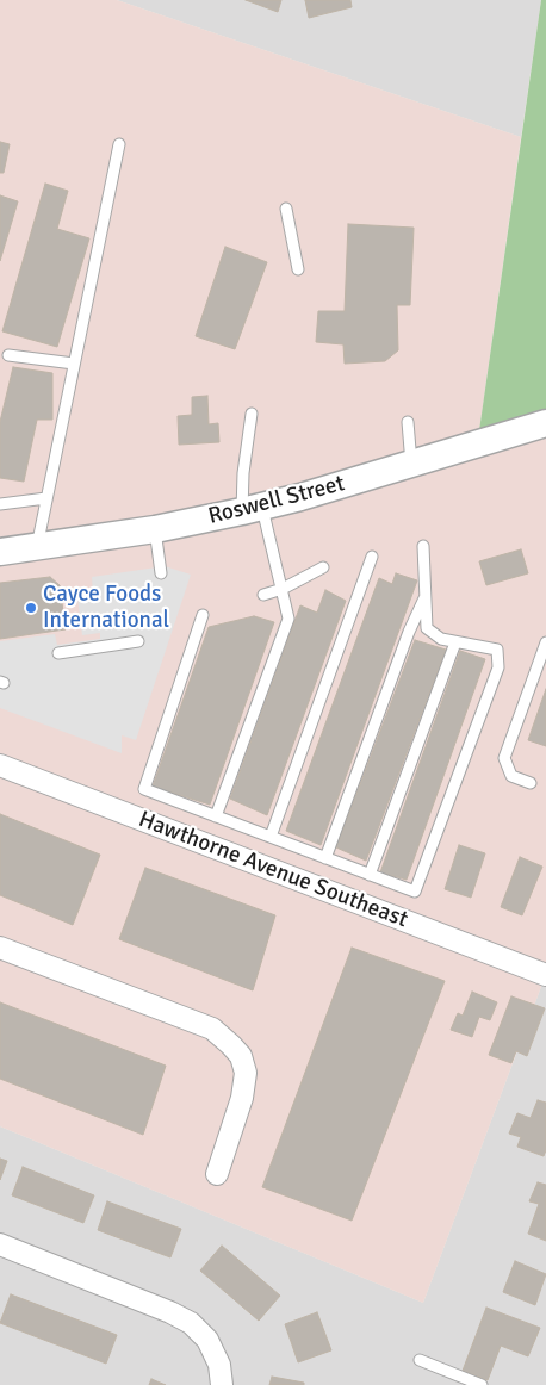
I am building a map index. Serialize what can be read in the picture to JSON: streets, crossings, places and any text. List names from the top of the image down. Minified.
{"streets":{"street":["Roswell Street","Hawthorne Avenue Southeast"]},"places":["Cayce Foods International"]}
